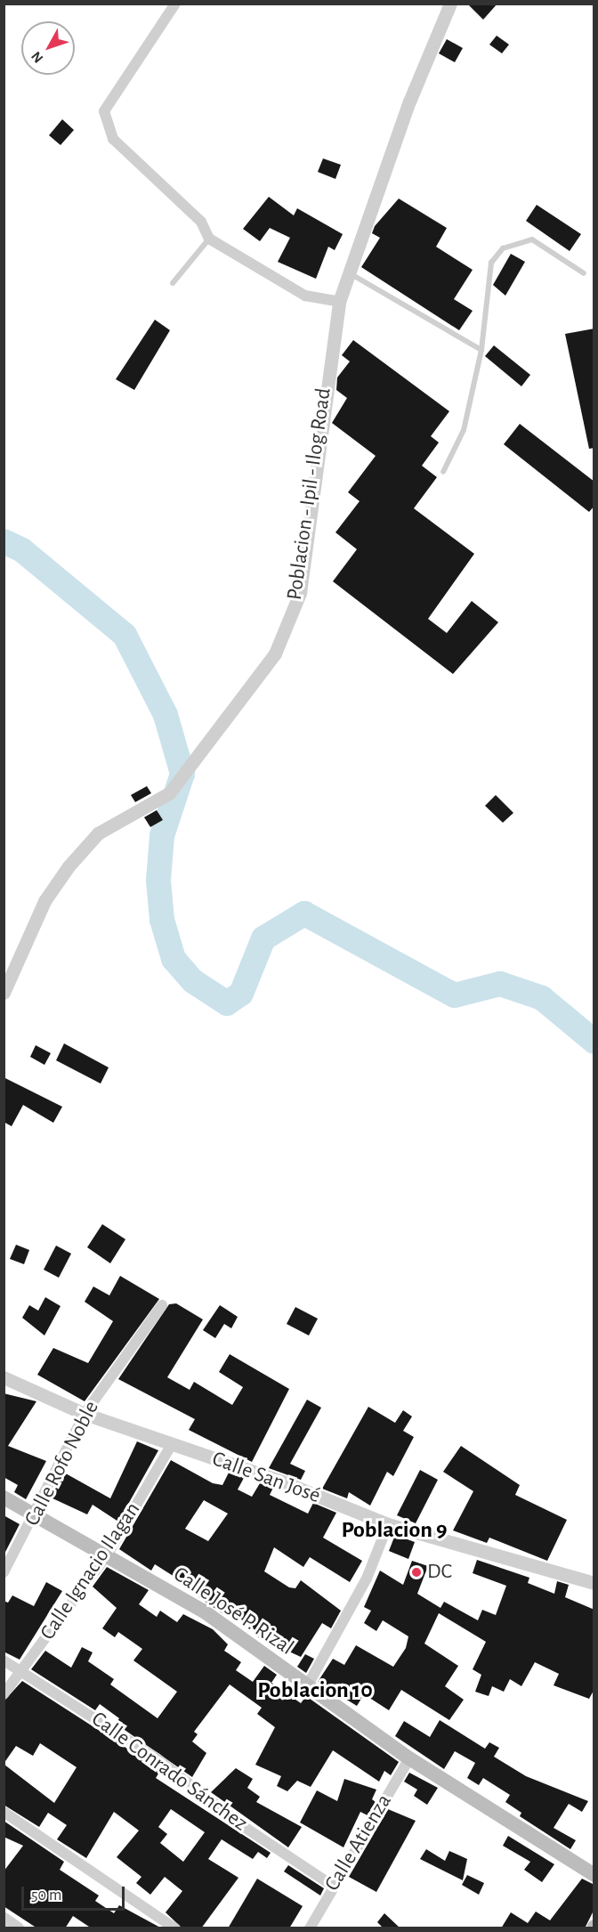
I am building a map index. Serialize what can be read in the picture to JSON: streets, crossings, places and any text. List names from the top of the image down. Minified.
{"streets":{"main road":["Calle José P. Rizal"],"street":["Poblacion - Ipil - Ilog Road","Calle Rofo Noble","Calle San José","Calle Ignacio Ilagan","Calle Conrado Sánchez","Calle Atienza"]},"crossings":[["Calle Rofo Noble","Calle San José"],["Calle Rofo Noble","Calle José P. Rizal"],["Calle San José","Calle Ignacio Ilagan"],["Calle Ignacio Ilagan","Calle José P. Rizal"],["Calle Ignacio Ilagan","Calle Conrado Sánchez"],["Calle José P. Rizal","Calle Atienza"],["Calle Conrado Sánchez","Calle Atienza"]],"districts":["Poblacion 9","Poblacion 10"],"places":["DC"],"scale_bar":"50 m","north":"bottom left"}
